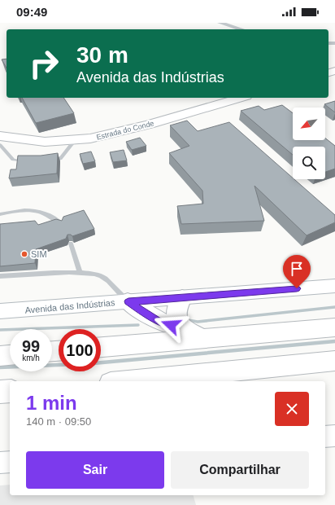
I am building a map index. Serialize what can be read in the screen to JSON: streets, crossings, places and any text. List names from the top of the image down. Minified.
{"streets":{"main road":["Estrada do Conde","Avenida das Indústrias"]},"places":["SIM"],"north":"bottom left","page":{"status":"09:49","turn":["30 m","Avenida das Indústrias"],"speed":"99 km/h","limit":"100","heading":["1 min","140 m · 09:50"],"buttons":["Sair","Compartilhar"]}}
